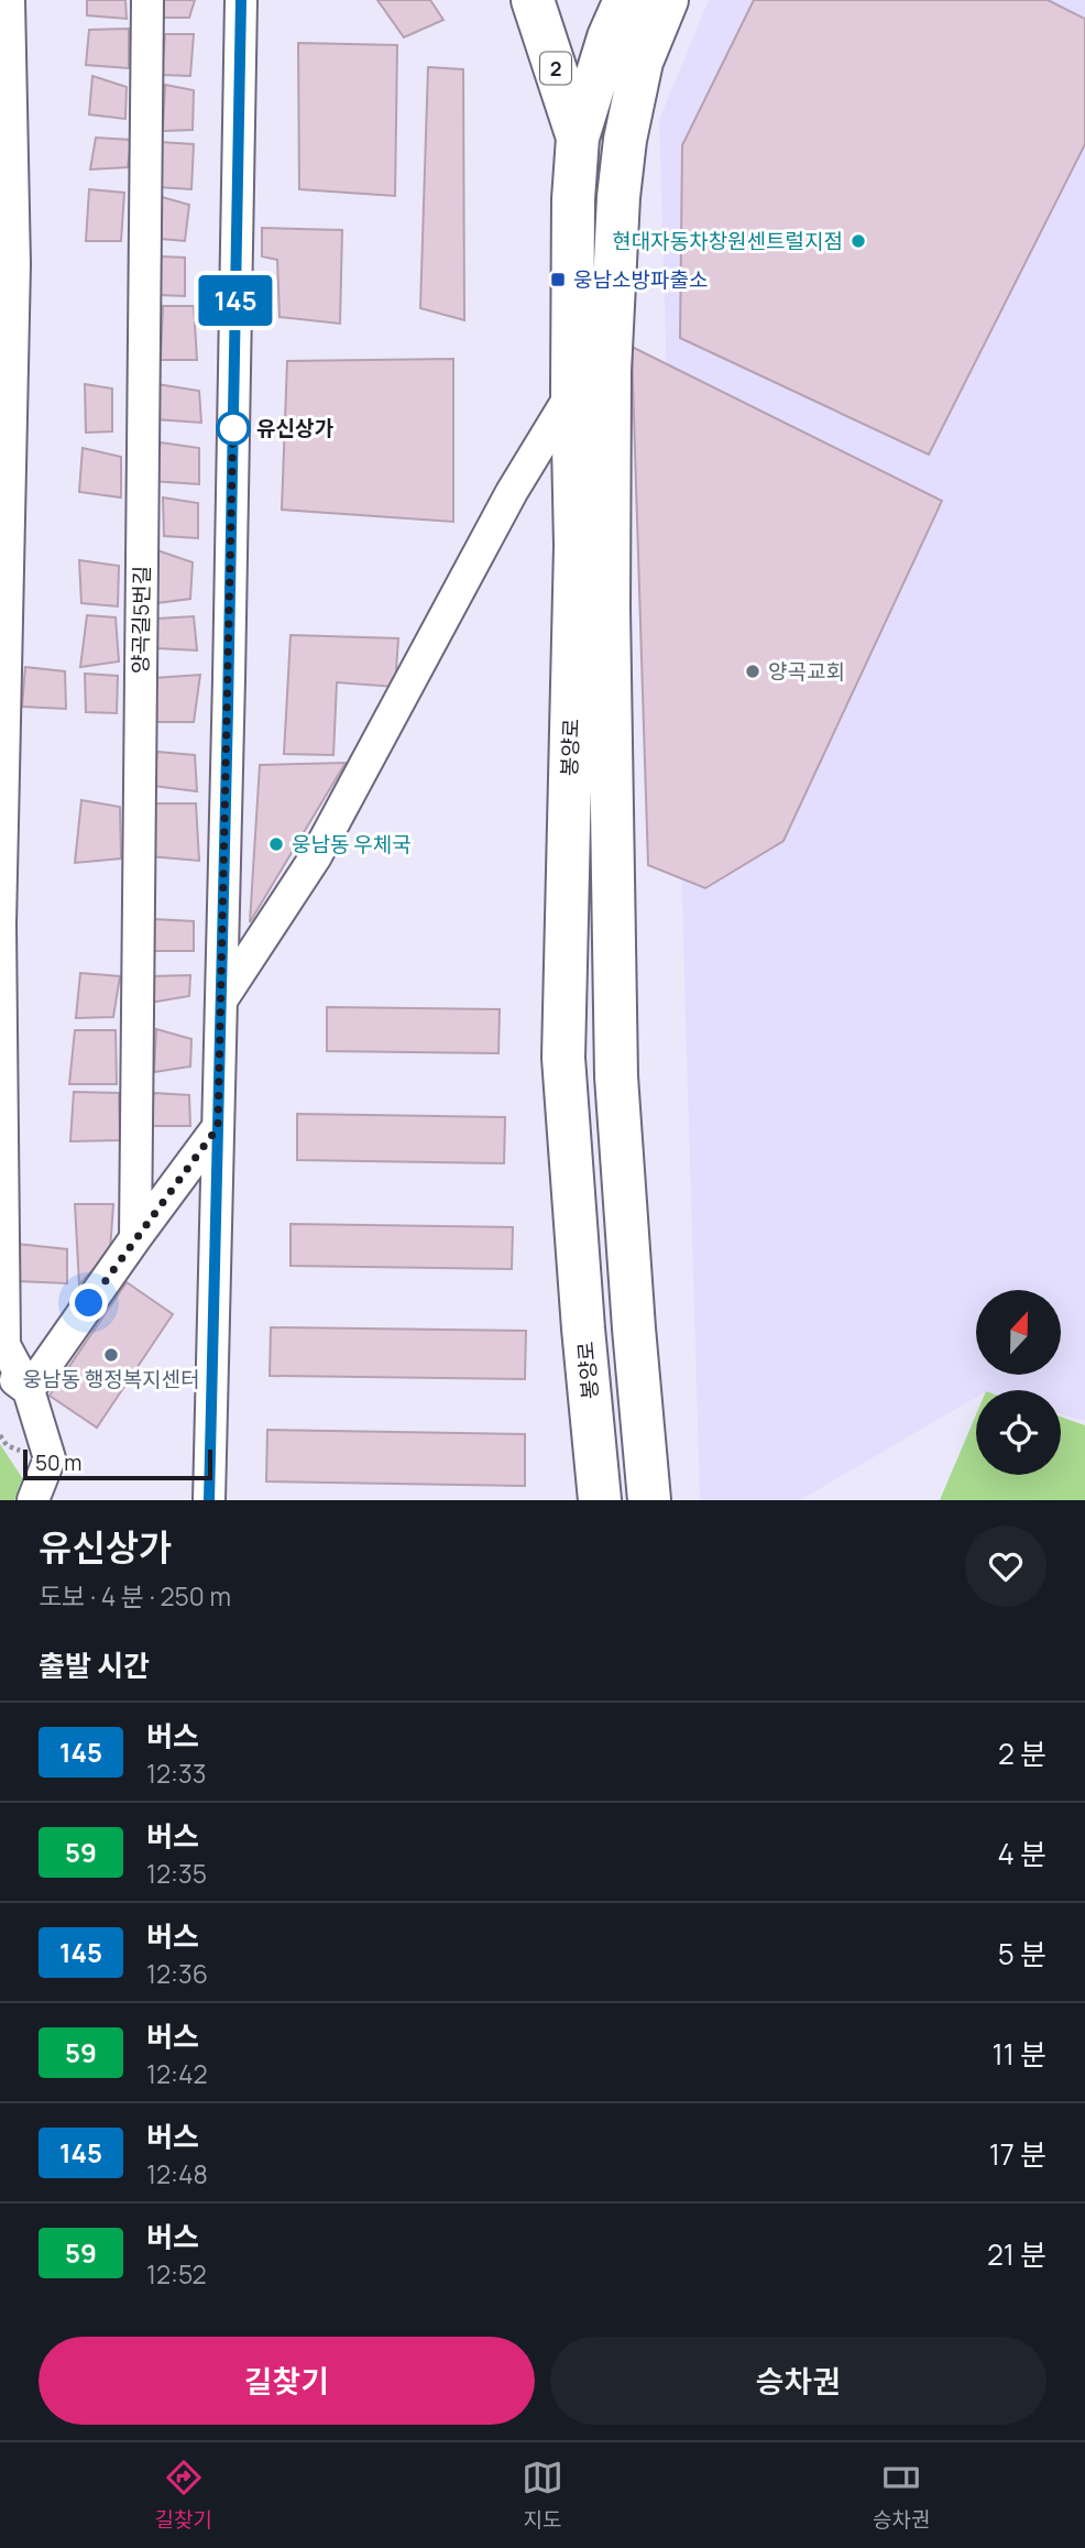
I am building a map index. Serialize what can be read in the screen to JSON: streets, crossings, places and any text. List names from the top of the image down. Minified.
{"streets":{"main road":["2","봉양로"],"street":["양곡길5번길"]},"places":{"other":["현대자동차창원센트럴지점","유신상가","양곡교회","웅남동 우체국","웅남동 행정복지센터"],"transit":["웅남소방파출소"]},"lines":["bus line 145"],"scale_bar":"50 m","north":"top","page":{"on_map":"145","scale":"50 m","heading":[["유신상가","도보 · 4 분 · 250 m"],"출발 시간"],"list":[{"mark":"145","name":"버스","note":"12:33","value":"2 분"},{"mark":"59","name":"버스","note":"12:35","value":"4 분"},{"mark":"145","name":"버스","note":"12:36","value":"5 분"},{"mark":"59","name":"버스","note":"12:42","value":"11 분"},{"mark":"145","name":"버스","note":"12:48","value":"17 분"},{"mark":"59","name":"버스","note":"12:52","value":"21 분"}],"buttons":["길찾기","승차권"],"tabs":["길찾기","지도","승차권"]}}
